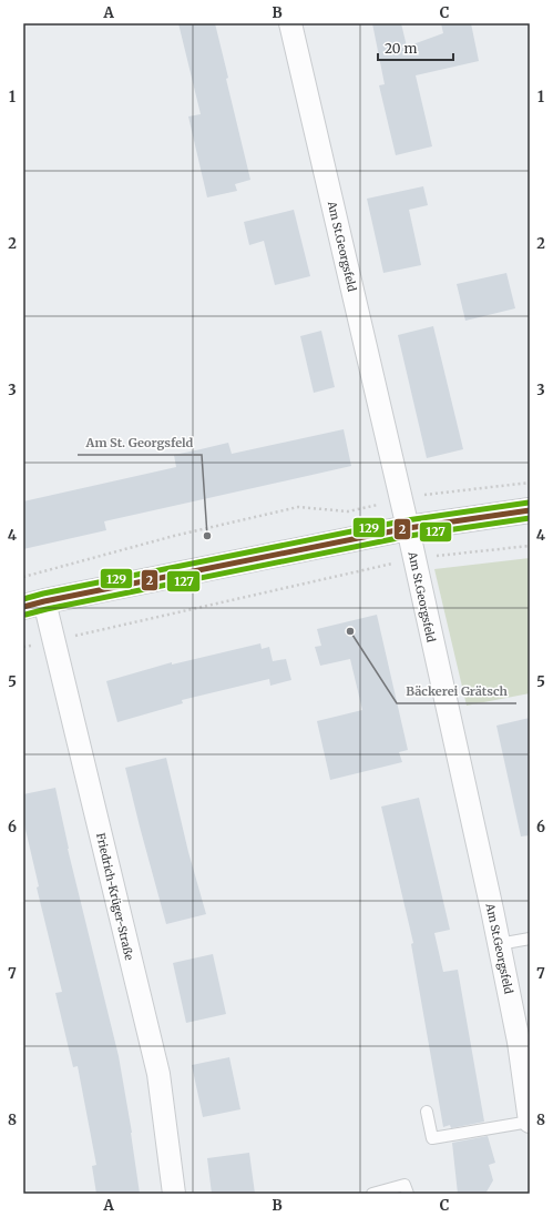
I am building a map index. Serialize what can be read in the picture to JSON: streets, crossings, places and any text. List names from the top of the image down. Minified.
{"streets":{"street":["Am St.Georgsfeld","Friedrich-Krüger-Straße"]},"places":["Am St. Georgsfeld","Bäckerei Grätsch"],"lines":["transit line 129","transit line 2","transit line 127"],"scale_bar":"20 m","grid":{"columns":["A","B","C"],"rows":["1","2","3","4","5","6","7","8"]}}
